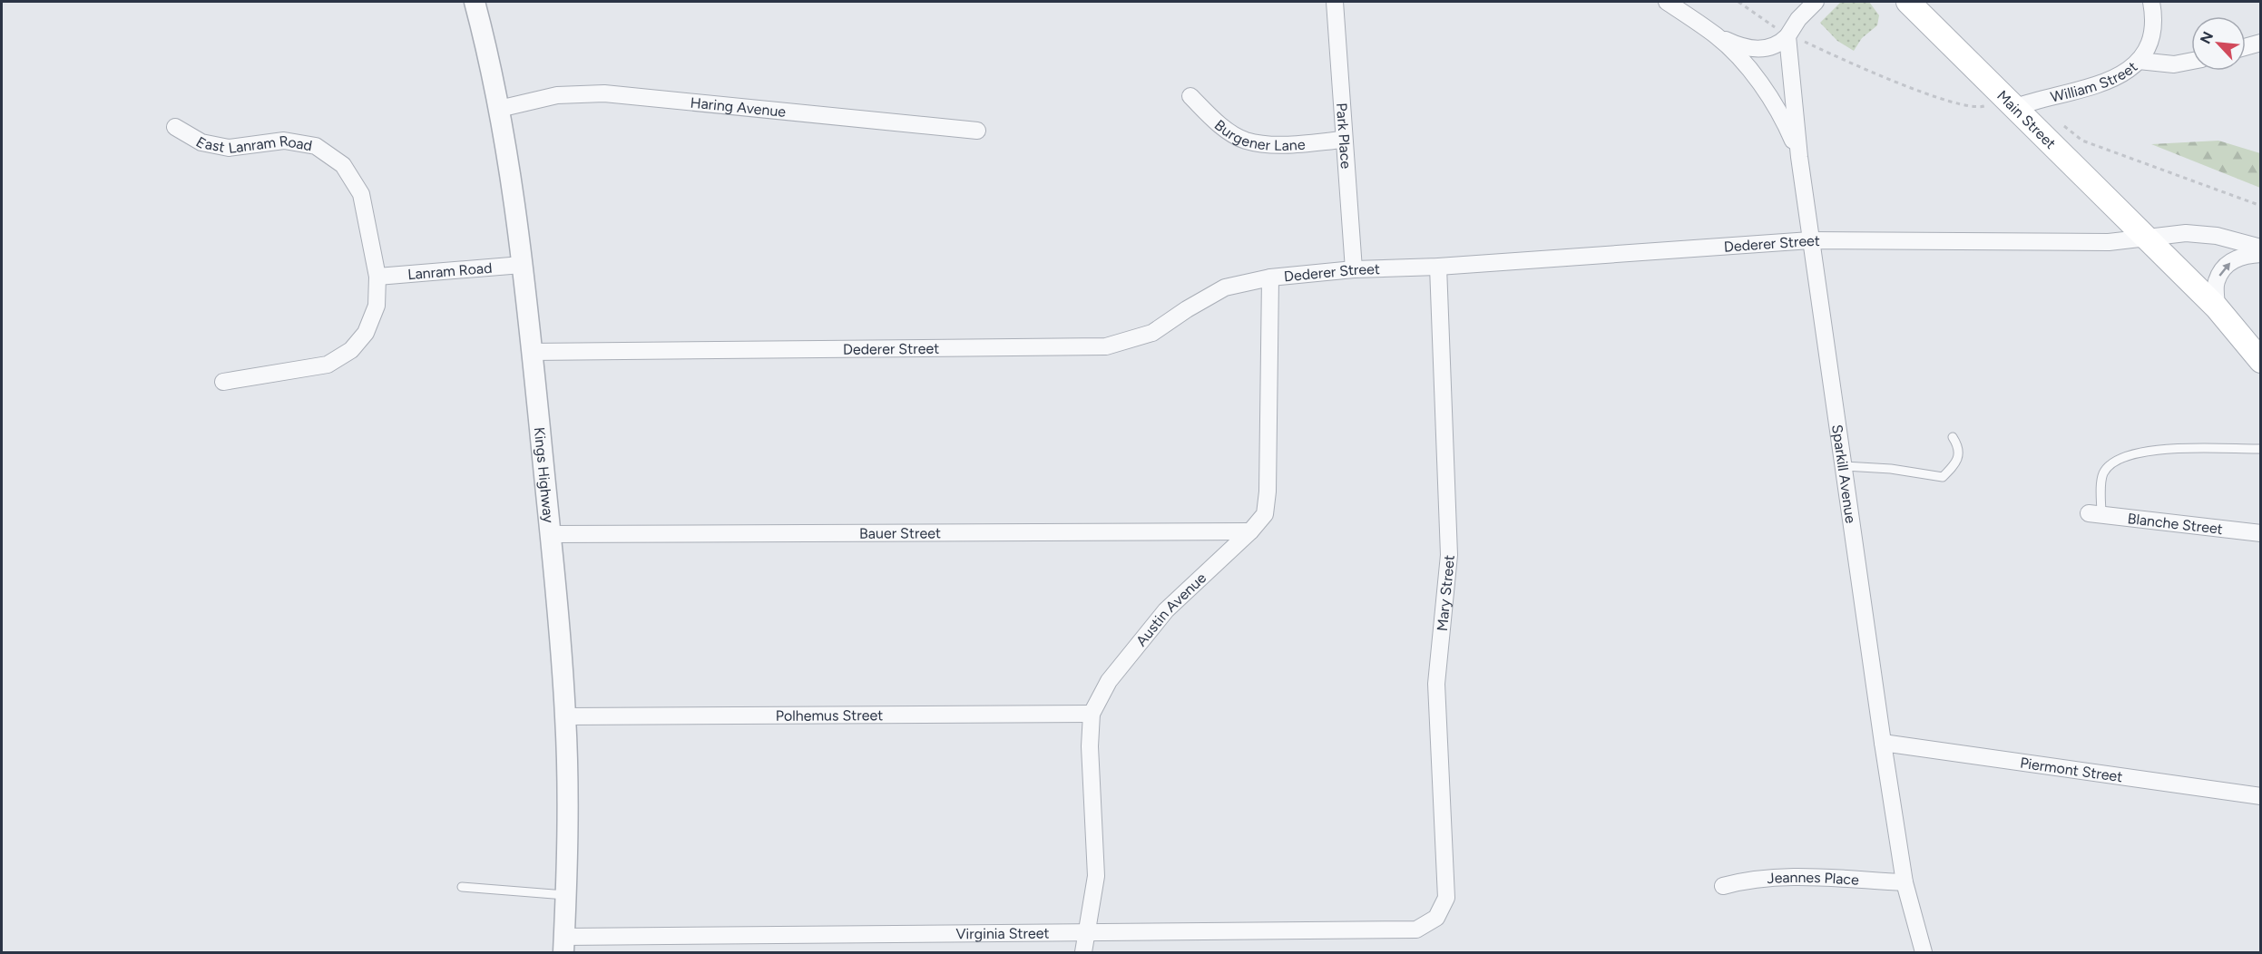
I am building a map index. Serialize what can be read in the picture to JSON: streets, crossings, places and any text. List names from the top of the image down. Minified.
{"streets":{"main road":["Main Street"],"street":["William Street","Haring Avenue","Burgener Lane","Park Place","East Lanram Road","Dederer Street","Lanram Road","Sparkill Avenue","Kings Highway","Blanche Street","Bauer Street","Mary Street","Austin Avenue","Polhemus Street","Piermont Street","Jeannes Place","Virginia Street"]},"crossings":[["William Street","Main Street"],["Haring Avenue","Kings Highway"],["Main Street","Dederer Street"],["Burgener Lane","Park Place"],["Park Place","Dederer Street"],["East Lanram Road","Lanram Road"],["Dederer Street","Sparkill Avenue"],["Dederer Street","Kings Highway"],["Dederer Street","Mary Street"],["Dederer Street","Austin Avenue"],["Lanram Road","Kings Highway"],["Sparkill Avenue","Piermont Street"],["Sparkill Avenue","Jeannes Place"],["Kings Highway","Bauer Street"],["Kings Highway","Polhemus Street"],["Kings Highway","Virginia Street"],["Bauer Street","Austin Avenue"],["Mary Street","Virginia Street"],["Austin Avenue","Polhemus Street"],["Austin Avenue","Virginia Street"]],"north":"top left"}
